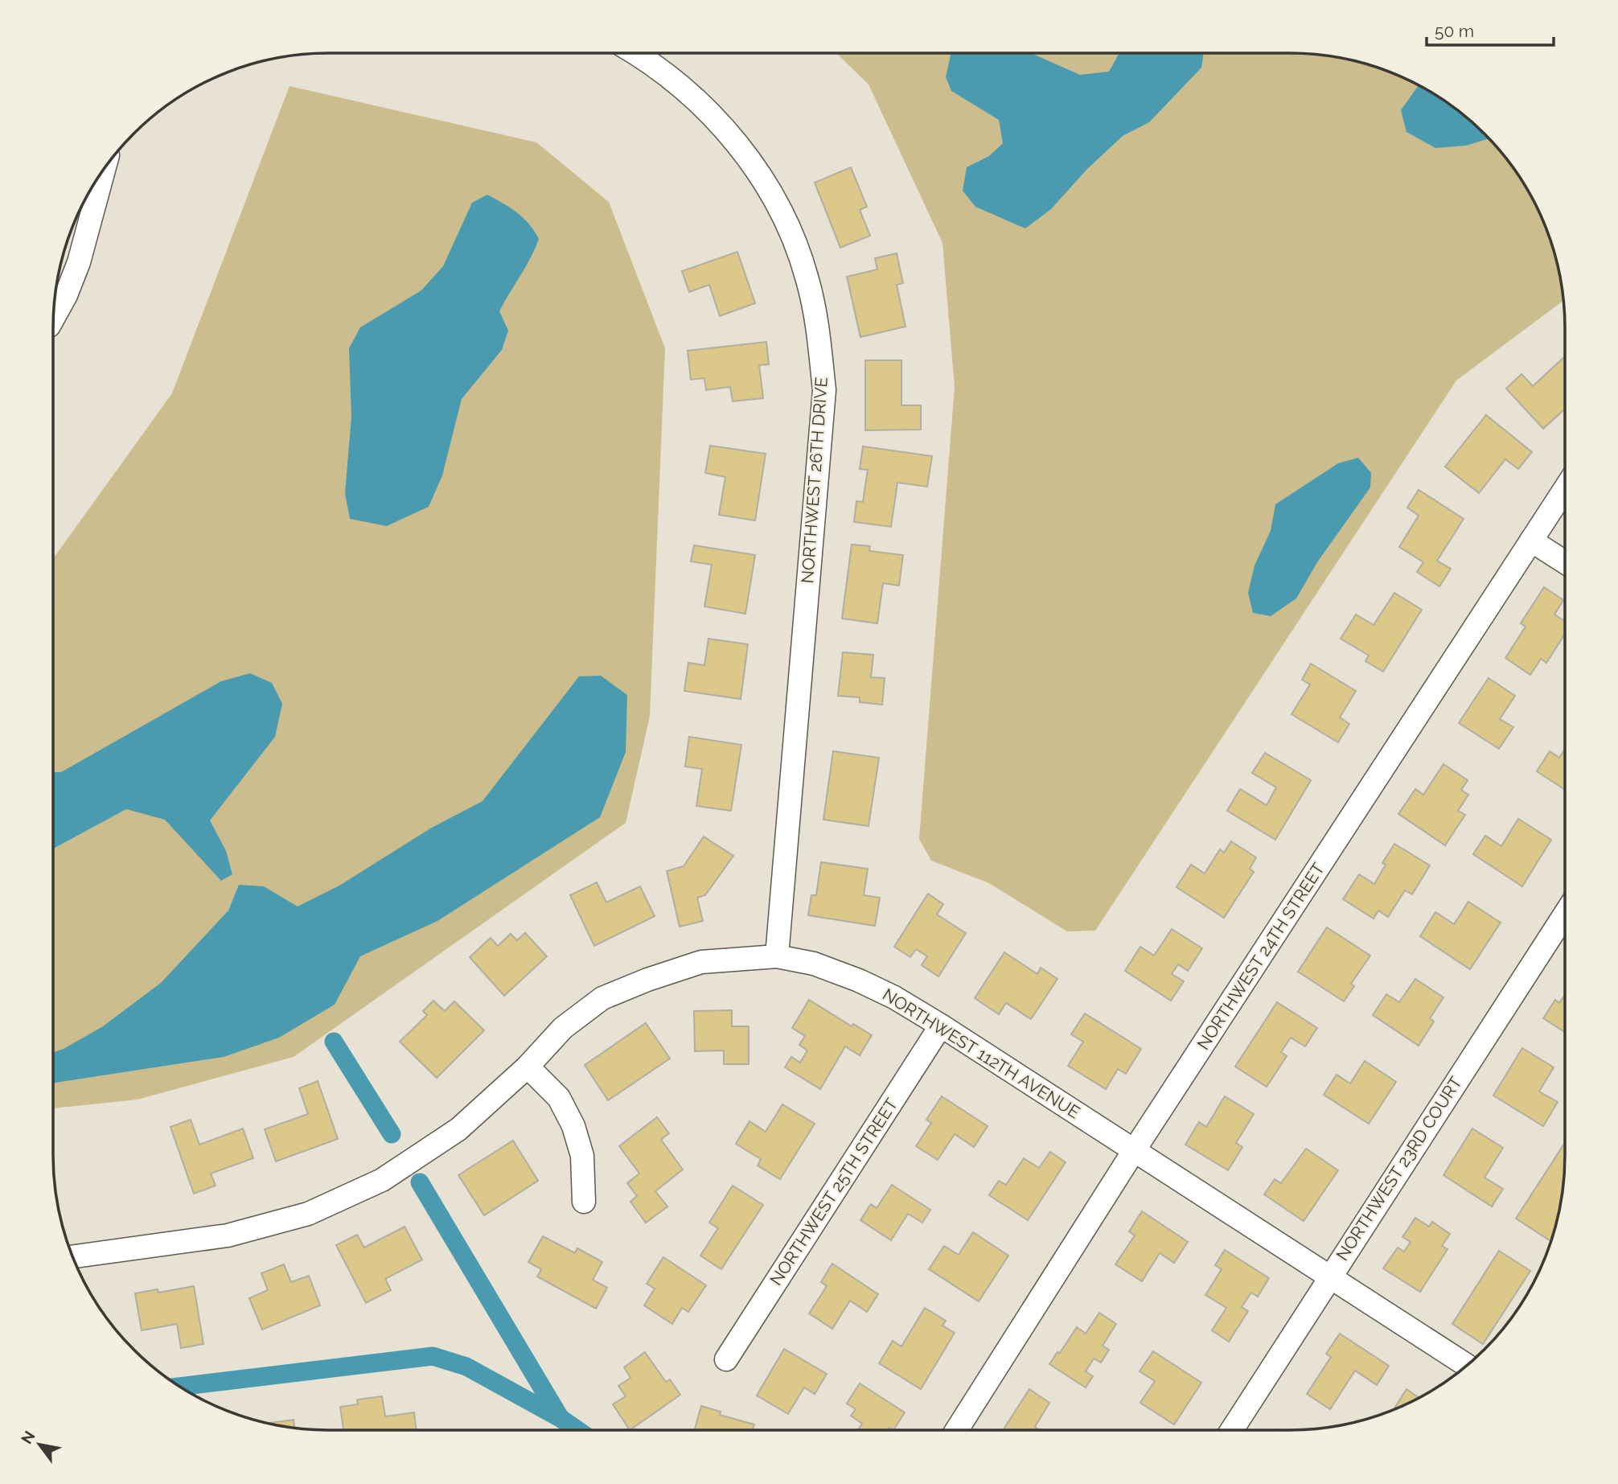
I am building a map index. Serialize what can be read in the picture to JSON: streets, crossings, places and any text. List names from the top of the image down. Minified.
{"streets":{"street":["NORTHWEST 26TH DRIVE","NORTHWEST 24TH STREET","NORTHWEST 112TH AVENUE","NORTHWEST 23RD COURT","NORTHWEST 25TH STREET"]},"crossings":[["NORTHWEST 26TH DRIVE","NORTHWEST 112TH AVENUE"],["NORTHWEST 24TH STREET","NORTHWEST 112TH AVENUE"],["NORTHWEST 112TH AVENUE","NORTHWEST 23RD COURT"],["NORTHWEST 112TH AVENUE","NORTHWEST 25TH STREET"]],"scale_bar":"50 m","north":"top left"}
